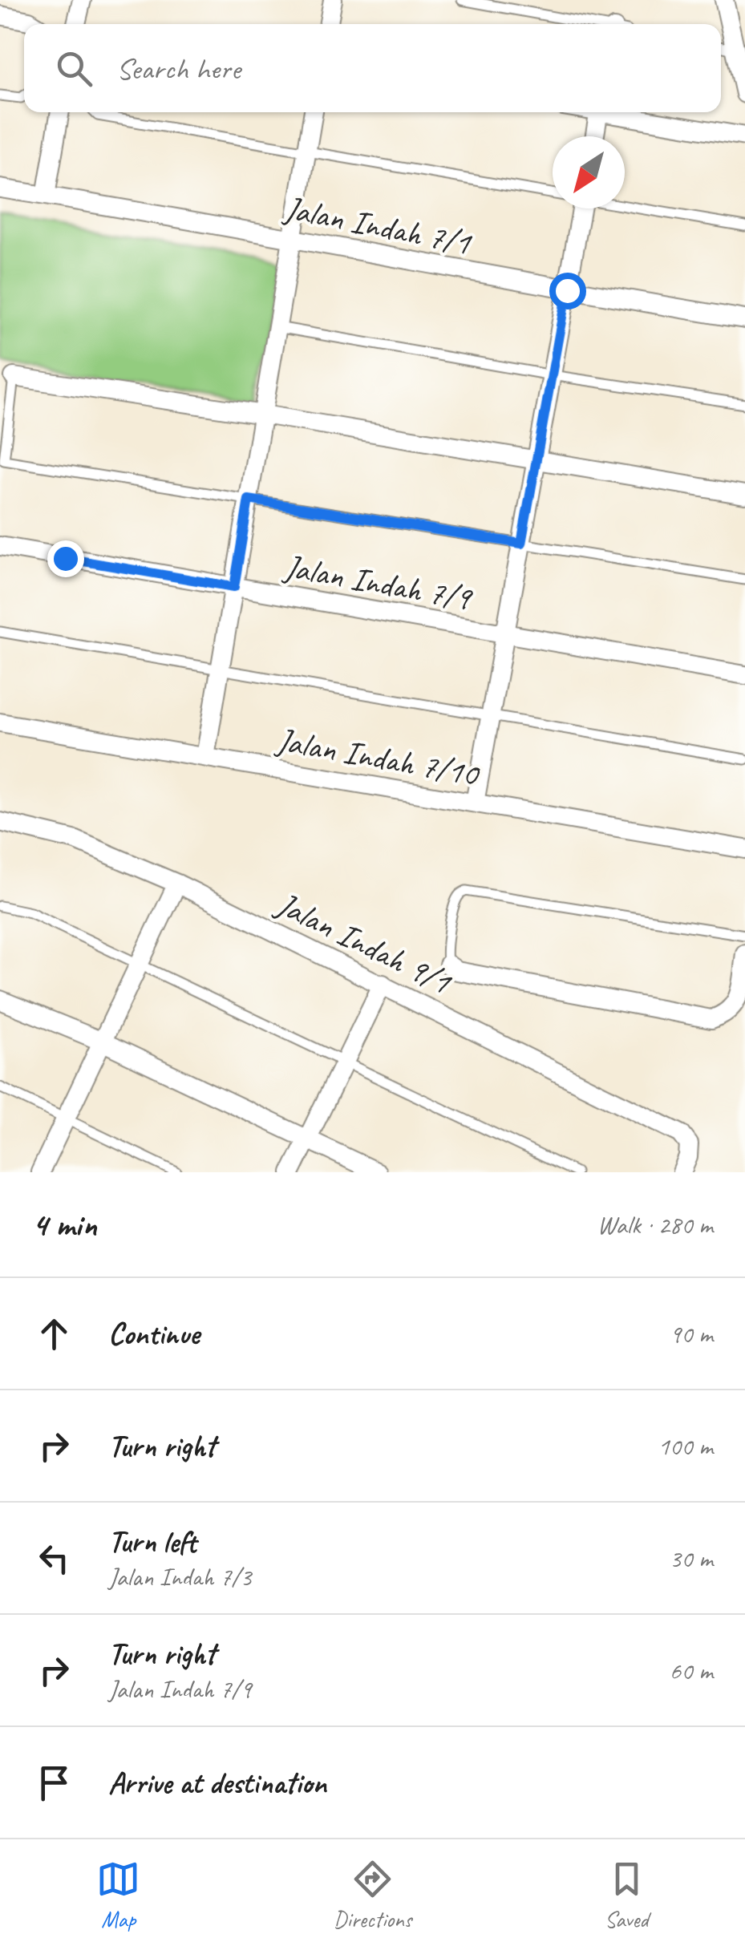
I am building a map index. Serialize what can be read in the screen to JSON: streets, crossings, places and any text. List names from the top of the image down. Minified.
{"streets":{"street":["Jalan Indah 7/1","Jalan Indah 7/9","Jalan Indah 7/10","Jalan Indah 9/1"]},"north":"bottom left","page":{"search":"Search here","heading":["4 min","Walk · 280 m"],"list":[["Continue","90 m"],["Turn right","100 m"],["Turn left","Jalan Indah 7/3","30 m"],["Turn right","Jalan Indah 7/9","60 m"],"Arrive at destination"],"nav":["Map","Directions","Saved"]}}
